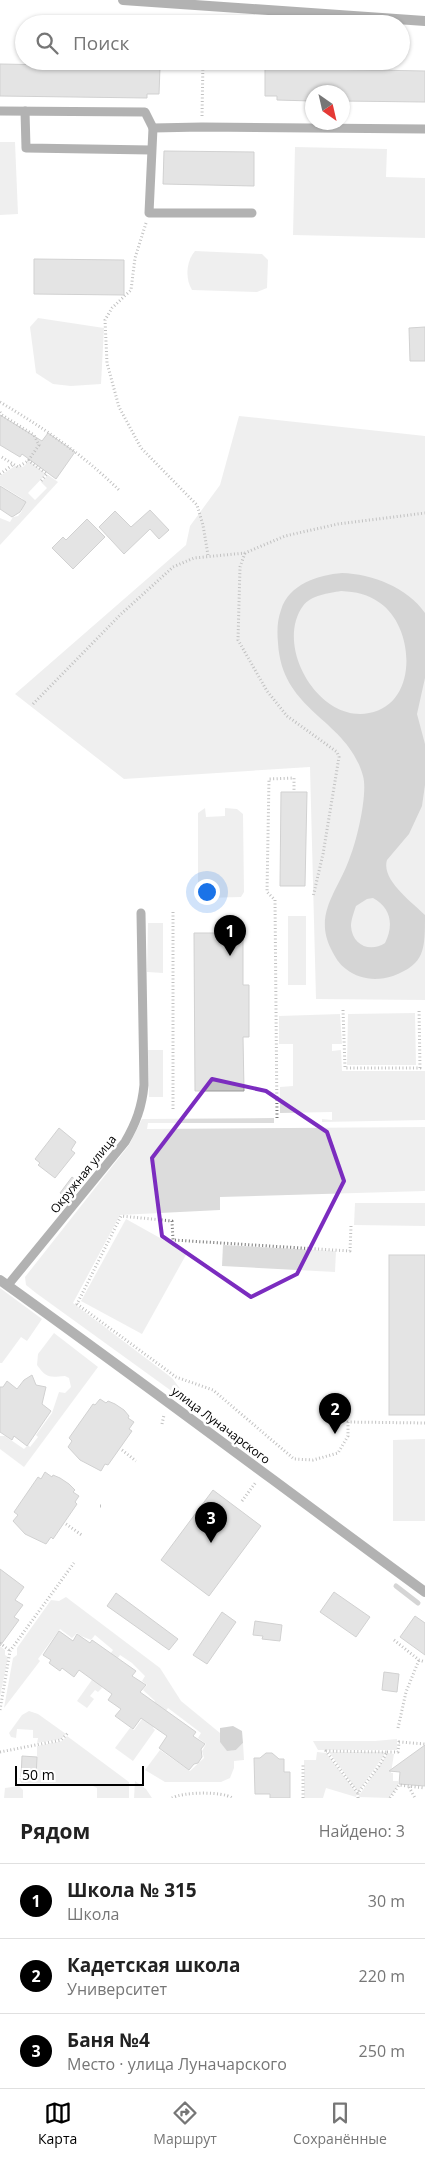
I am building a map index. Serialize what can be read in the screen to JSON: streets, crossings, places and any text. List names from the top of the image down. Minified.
{"streets":{"street":["улица Луначарского"],"lane":["Окружная улица"]},"crossings":[["Окружная улица","улица Луначарского"]],"scale_bar":"50 m","north":"bottom right","page":{"search":"Поиск","pins":["1","2","3"],"scale":"50 m","heading":["Рядом","Найдено: 3"],"list":[{"mark":"1","name":"Школа № 315","note":"Школа","value":"30 m"},{"mark":"2","name":"Кадетская школа","note":"Университет","value":"220 m"},{"mark":"3","name":"Баня №4","note":"Место · улица Луначарского","value":"250 m"}],"nav":["Карта","Маршрут","Сохранённые"]}}
